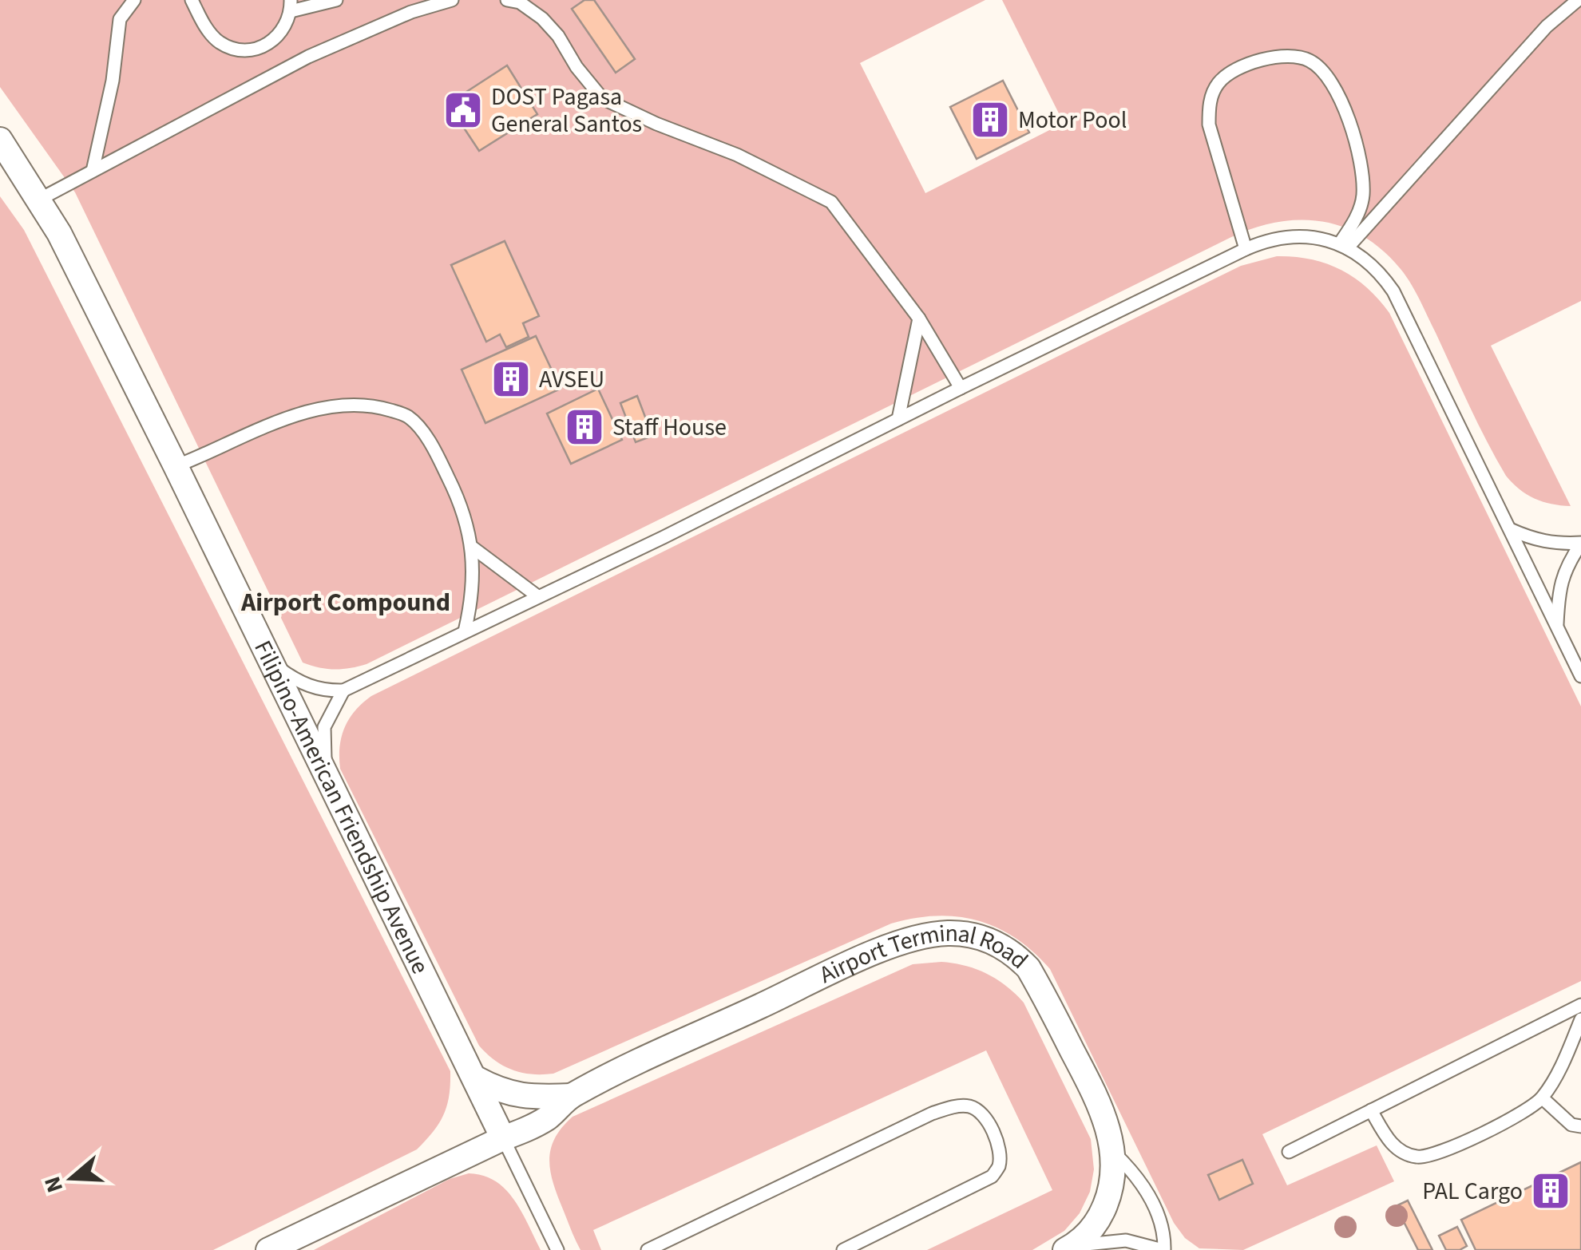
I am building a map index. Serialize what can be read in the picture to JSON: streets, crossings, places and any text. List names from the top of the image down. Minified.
{"streets":{"street":["Filipino-American Friendship Avenue","Airport Terminal Road"]},"crossings":[["Filipino-American Friendship Avenue","Airport Terminal Road"]],"districts":["Airport Compound"],"places":{"public building":["DOST Pagasa General Santos"],"building":["Motor Pool","AVSEU","Staff House","PAL Cargo"]},"north":"left"}
